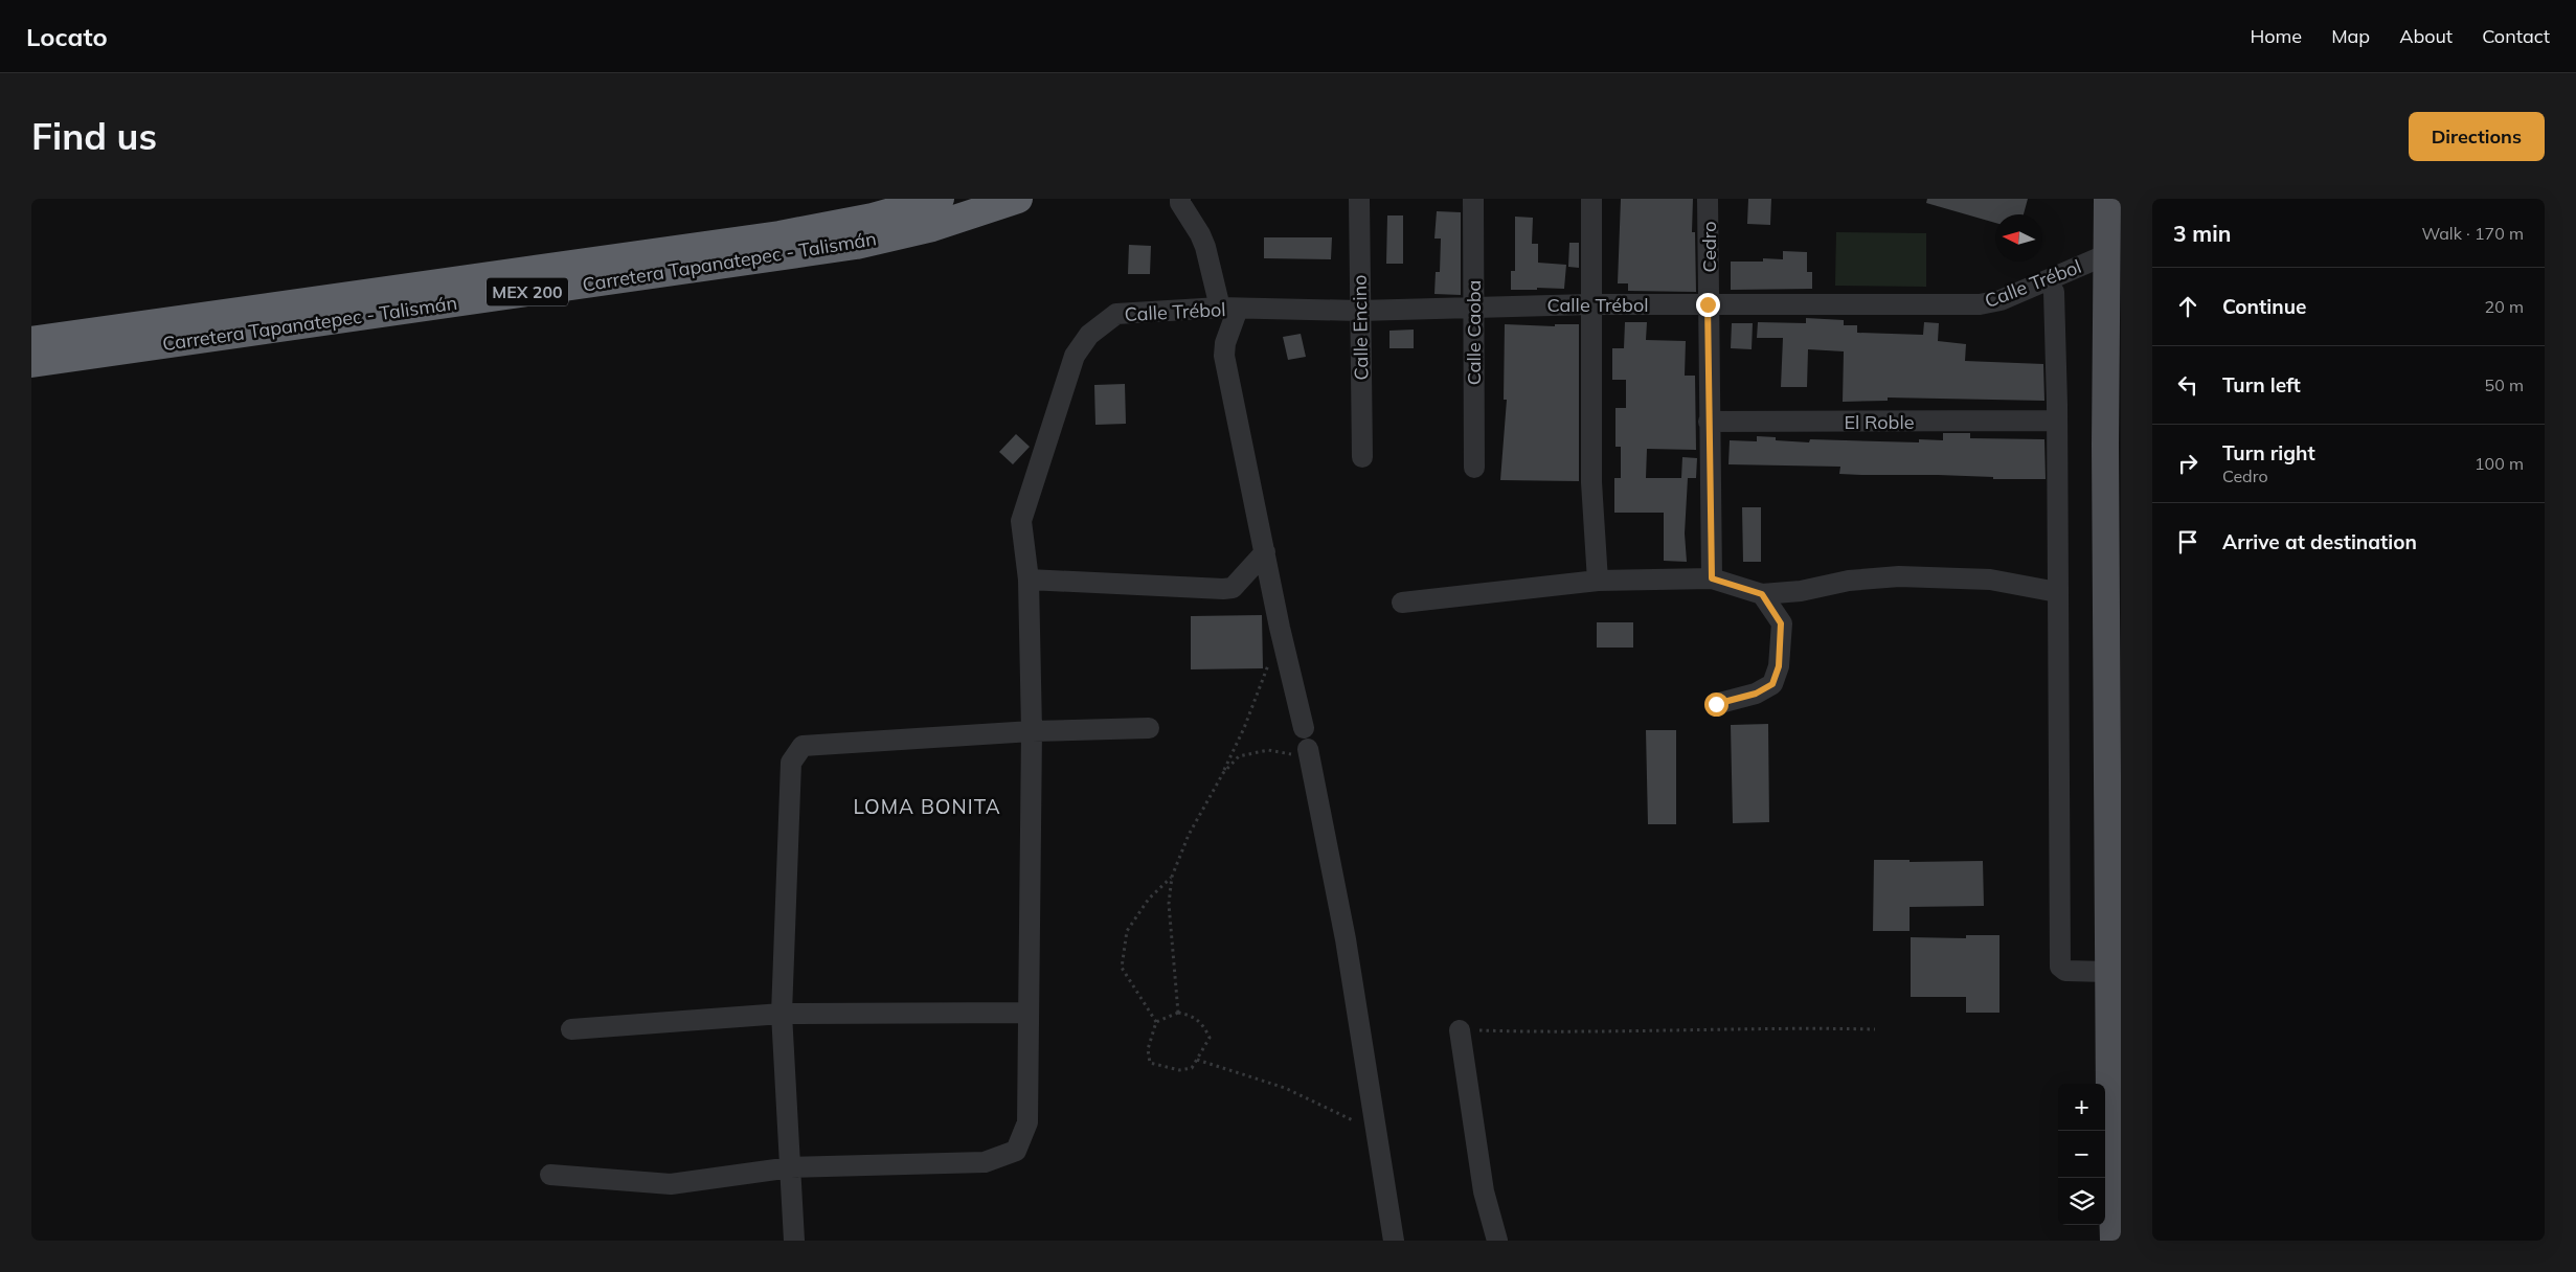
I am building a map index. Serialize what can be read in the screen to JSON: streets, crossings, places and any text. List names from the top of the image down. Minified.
{"streets":{"highway":["Carretera Tapanatepec - Talismán","MEX 200"],"street":["Cedro","Calle Trébol","Calle Encino","Calle Caoba","El Roble"]},"crossings":[["Cedro","Calle Trébol"],["Cedro","El Roble"],["Calle Trébol","Calle Encino"],["Calle Trébol","Calle Caoba"]],"districts":["LOMA BONITA"],"north":"left","page":{"header":"Locato","nav":["Home","Map","About","Contact"],"buttons":"Directions","title":"Find us","heading":["3 min","Walk · 170 m"],"list":[["Continue","20 m"],["Turn left","50 m"],["Turn right","Cedro","100 m"],"Arrive at destination"],"map_buttons":["+","−"]}}
